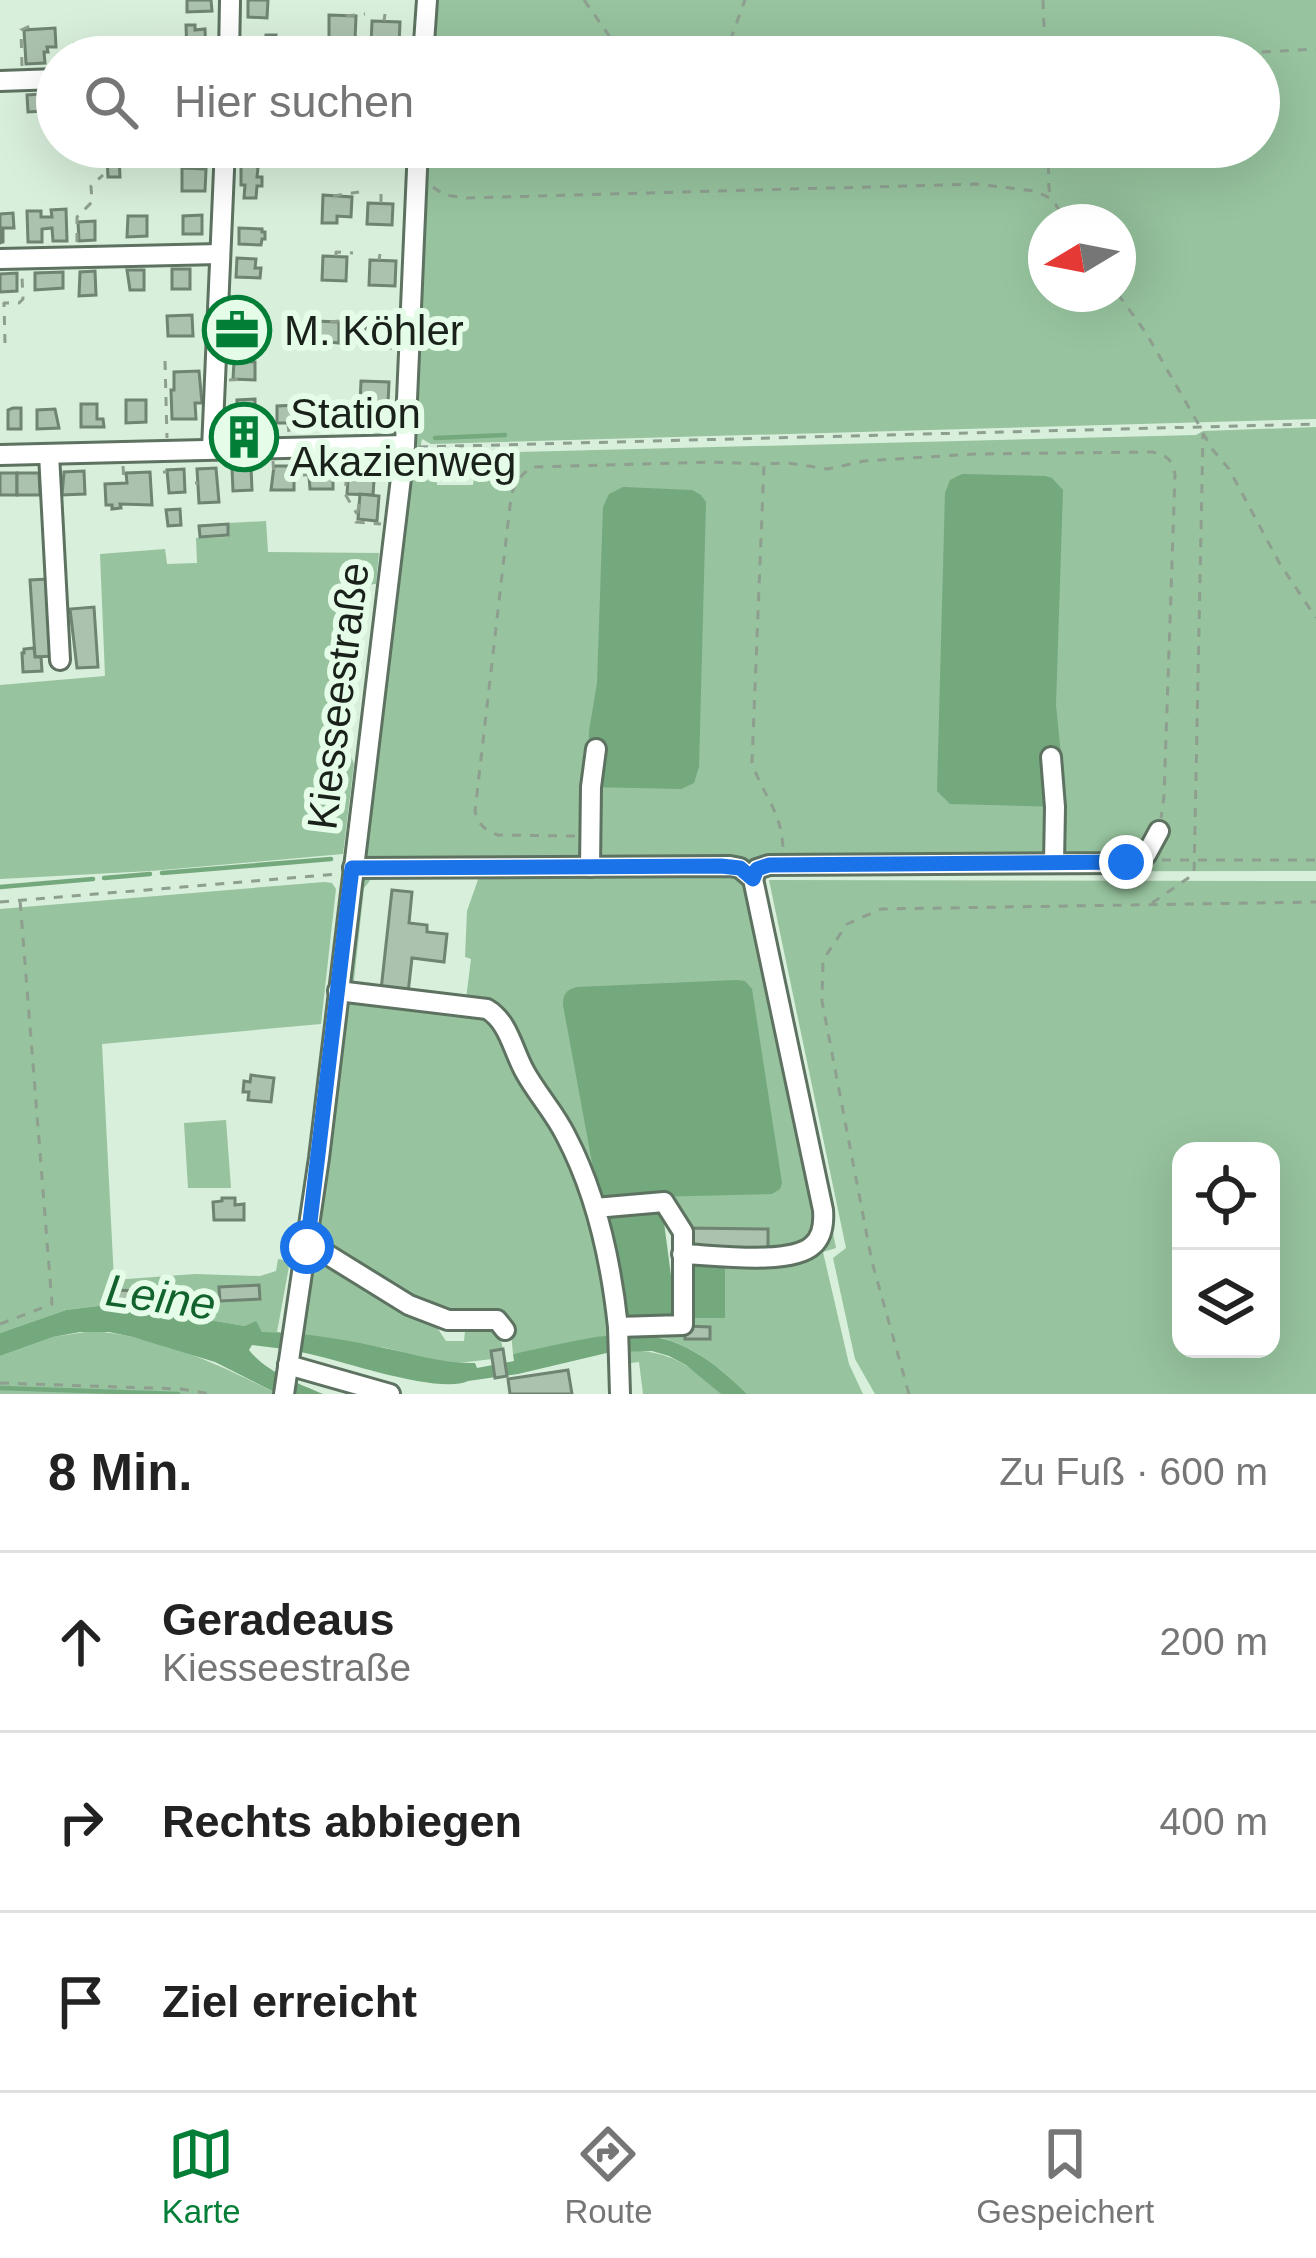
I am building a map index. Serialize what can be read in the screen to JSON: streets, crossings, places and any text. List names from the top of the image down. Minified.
{"streets":{"street":["Kiesseestraße"]},"water":["Leine"],"places":{"office":["M. Köhler"],"building":["Station Akazienweg"]},"north":"left","page":{"search":"Hier suchen","heading":["8 Min.","Zu Fuß · 600 m"],"list":[["Geradeaus","Kiesseestraße","200 m"],["Rechts abbiegen","400 m"],"Ziel erreicht"],"nav":["Karte","Route","Gespeichert"]}}
